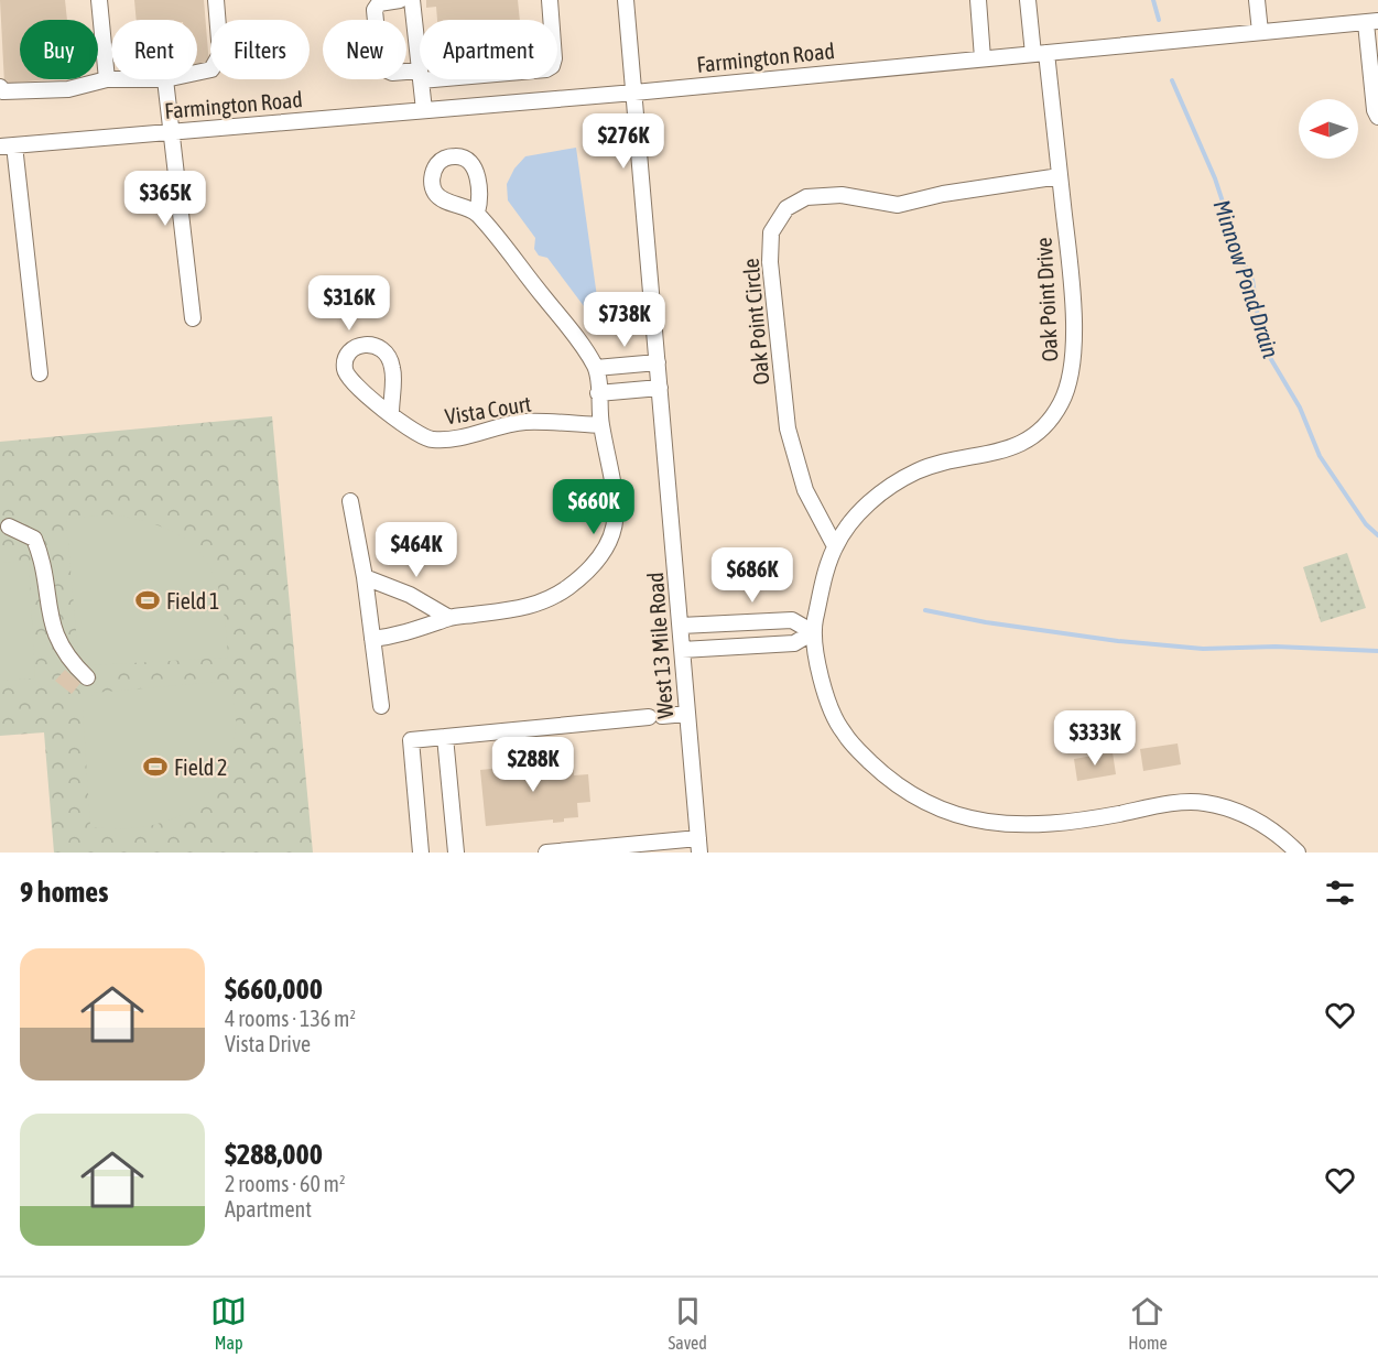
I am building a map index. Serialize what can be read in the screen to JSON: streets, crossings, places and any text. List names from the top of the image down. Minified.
{"streets":{"street":["Farmington Road","Oak Point Drive","Oak Point Circle","Vista Court","West 13 Mile Road"]},"crossings":[["Farmington Road","Oak Point Drive"],["Farmington Road","West 13 Mile Road"],["Oak Point Drive","Oak Point Circle"]],"water":["Minnow Pond Drain"],"places":{"sports":["Field 1","Field 2"]},"north":"left","page":{"chip":["Buy","Rent","Filters","New","Apartment"],"price":["$276K","$365K","$316K","$738K","$660K","$464K","$686K","$333K","$288K"],"heading":"9 homes","list":[{"name":"$660,000","note":"4 rooms · 136 m² · Vista Drive"},{"name":"$288,000","note":"2 rooms · 60 m² · Apartment"}],"tabs":["Map","Saved","Home"]}}
